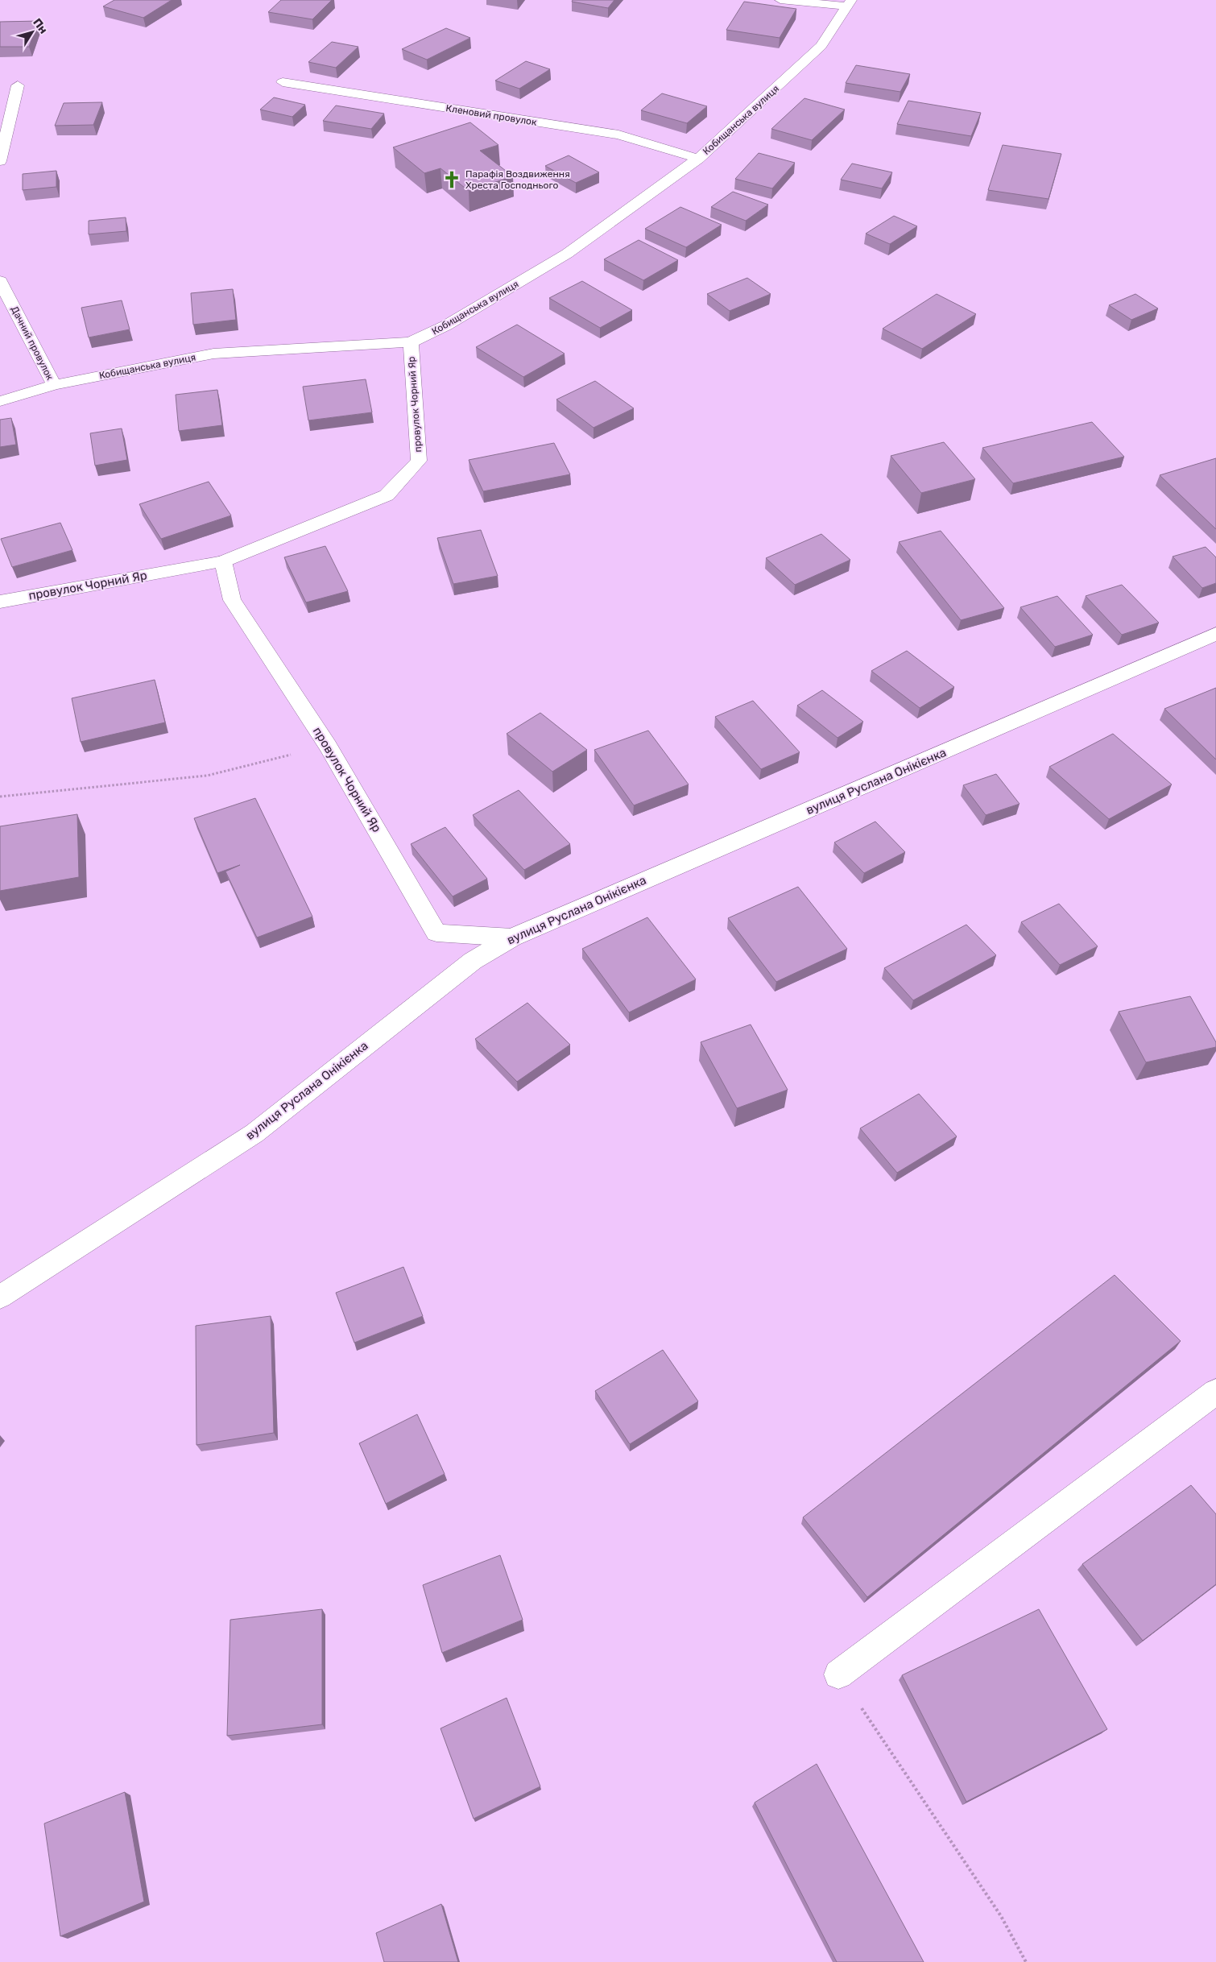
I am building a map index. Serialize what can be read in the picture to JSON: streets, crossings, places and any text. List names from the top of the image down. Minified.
{"streets":{"street":["Кленовий провулок","Кобищанська вулиця","Дачний провулок","провулок Чорний Яр","вулиця Руслана Онікієнка"]},"crossings":[["Кленовий провулок","Кобищанська вулиця"],["Кобищанська вулиця","Дачний провулок"],["Кобищанська вулиця","провулок Чорний Яр"],["провулок Чорний Яр","вулиця Руслана Онікієнка"]],"places":{"church":["Парафія Воздвиження Хреста Господнього"]},"north":"top right"}
